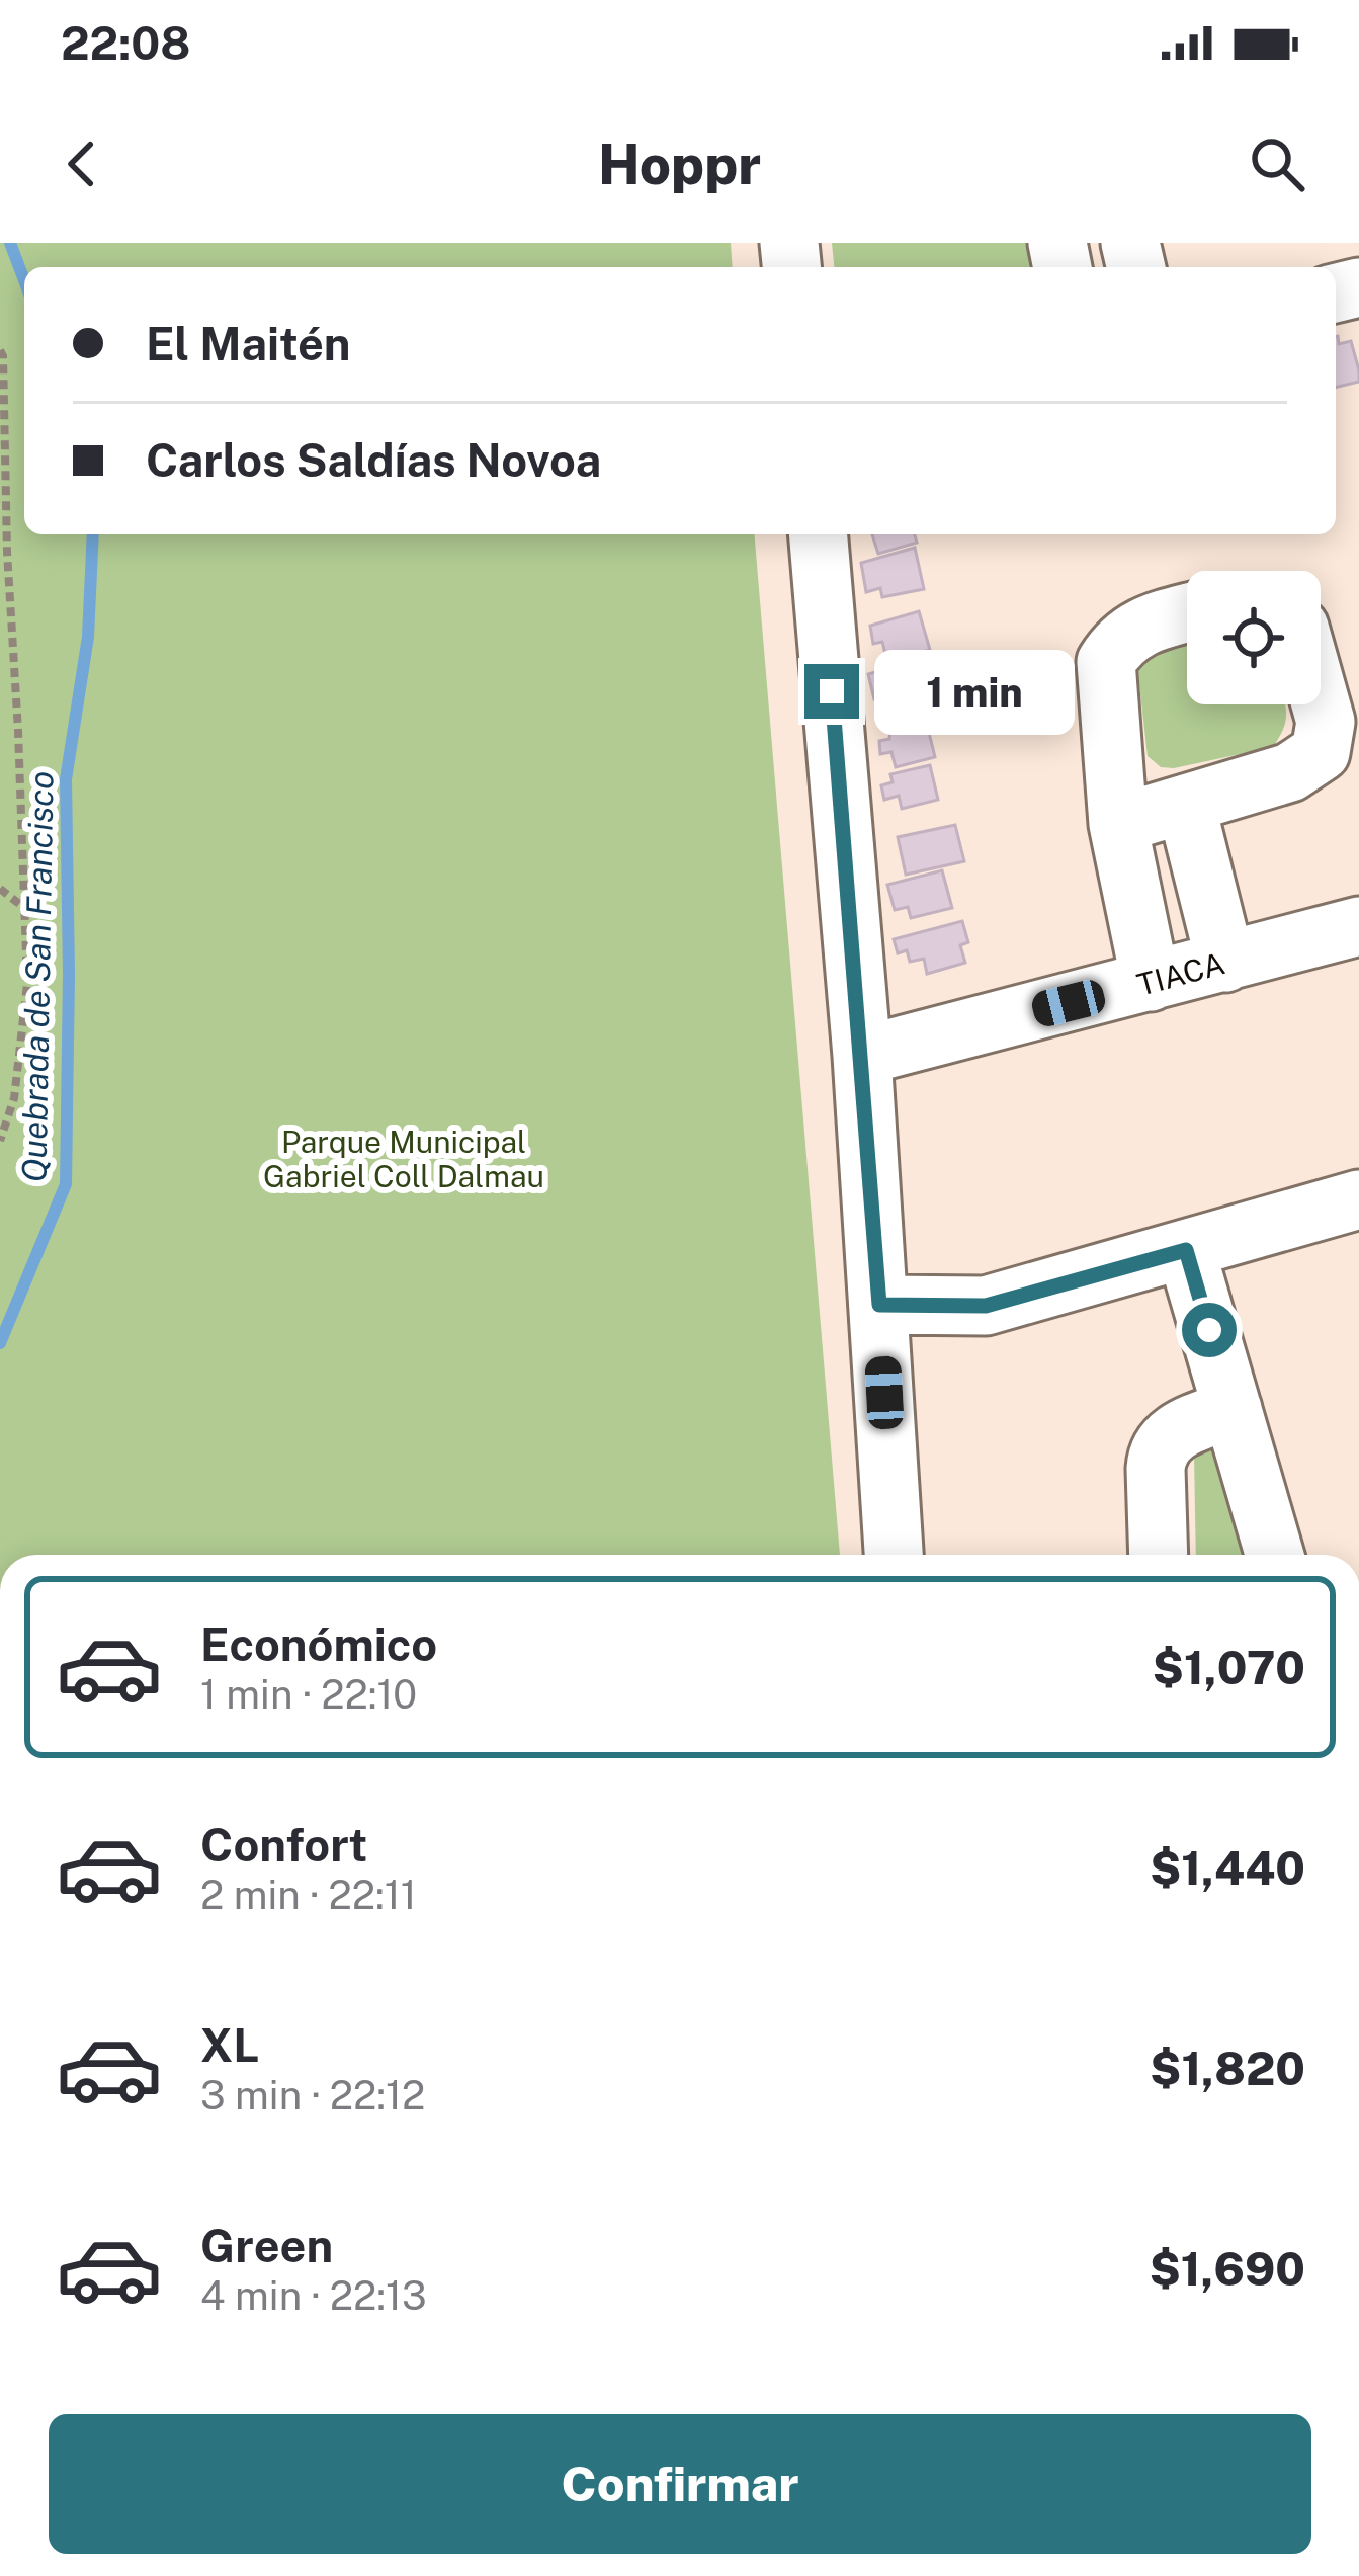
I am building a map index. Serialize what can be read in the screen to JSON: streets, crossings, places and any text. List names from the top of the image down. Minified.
{"streets":{"street":["TIACA"]},"water":["Quebrada de San Francisco"],"parks":["Parque Municipal Gabriel Coll Dalmau"],"page":{"status":"22:08","header":"Hoppr","banner":["El Maitén","Carlos Saldías Novoa"],"bubble":"1 min","list":[{"name":"Económico","note":"1 min · 22:10","value":"$1,070"},{"name":"Confort","note":"2 min · 22:11","value":"$1,440"},{"name":"XL","note":"3 min · 22:12","value":"$1,820"},{"name":"Green","note":"4 min · 22:13","value":"$1,690"}],"buttons":"Confirmar"}}
